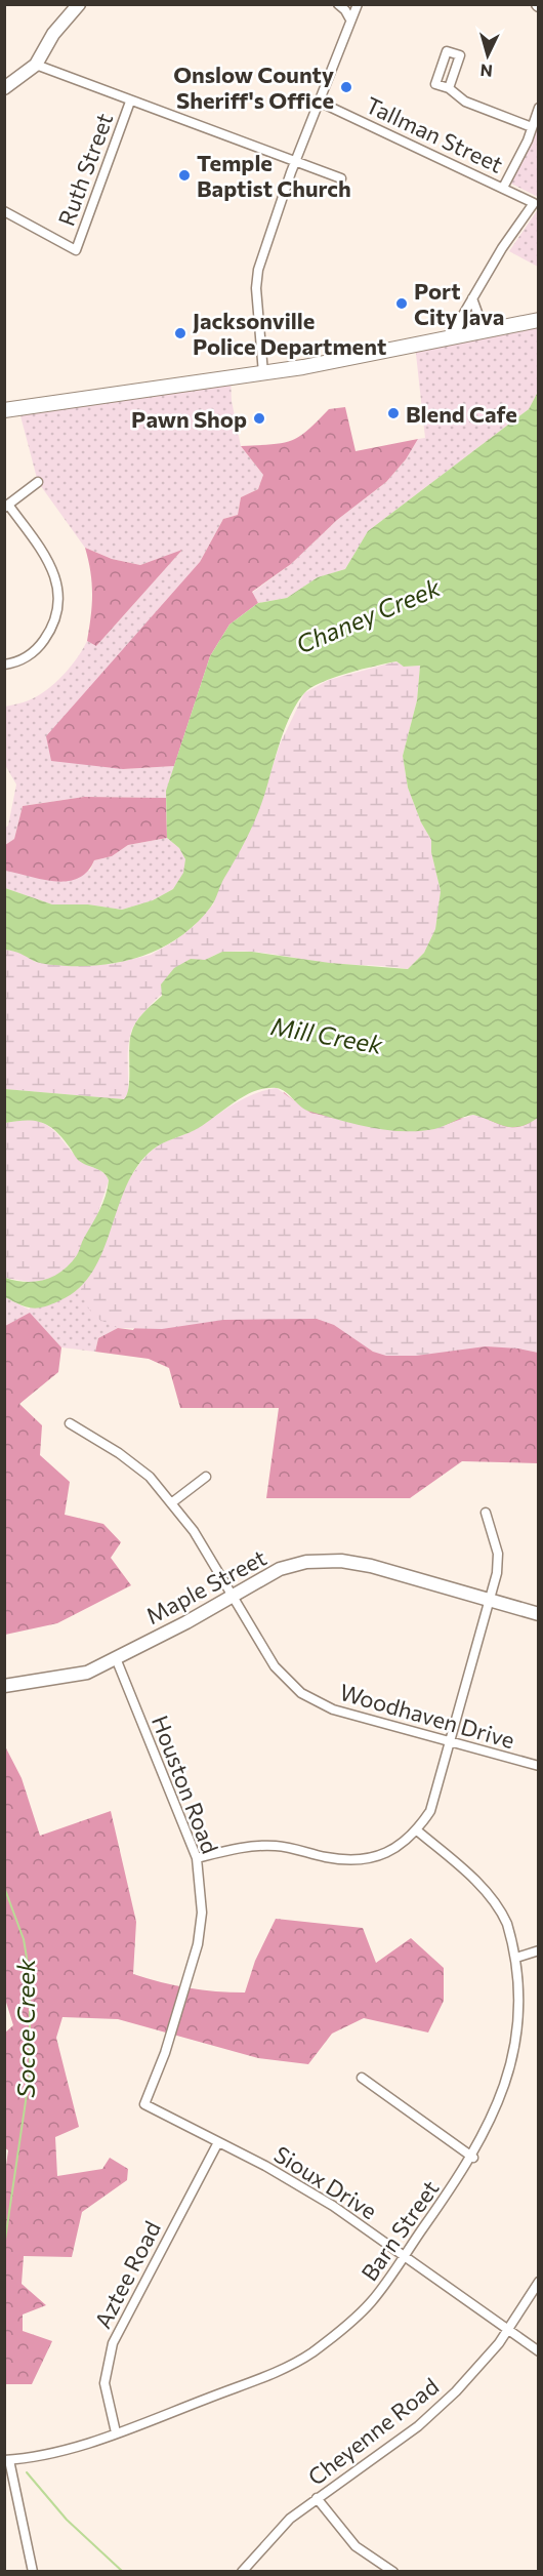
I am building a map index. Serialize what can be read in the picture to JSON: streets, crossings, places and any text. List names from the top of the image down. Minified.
{"streets":{"street":["Tallman Street","Ruth Street","Maple Street","Woodhaven Drive","Houston Road","Sioux Drive","Barn Street","Aztee Road","Cheyenne Road"]},"crossings":[["Maple Street","Woodhaven Drive"],["Maple Street","Houston Road"],["Houston Road","Sioux Drive"],["Sioux Drive","Barn Street"],["Sioux Drive","Aztee Road"],["Sioux Drive","Cheyenne Road"],["Barn Street","Aztee Road"]],"water":["Chaney Creek","Mill Creek","Socoe Creek"],"places":["Onslow County Sheriff's Office","Temple Baptist Church","Port City Java","Jacksonville Police Department","Blend Cafe","Pawn Shop"],"north":"bottom"}
